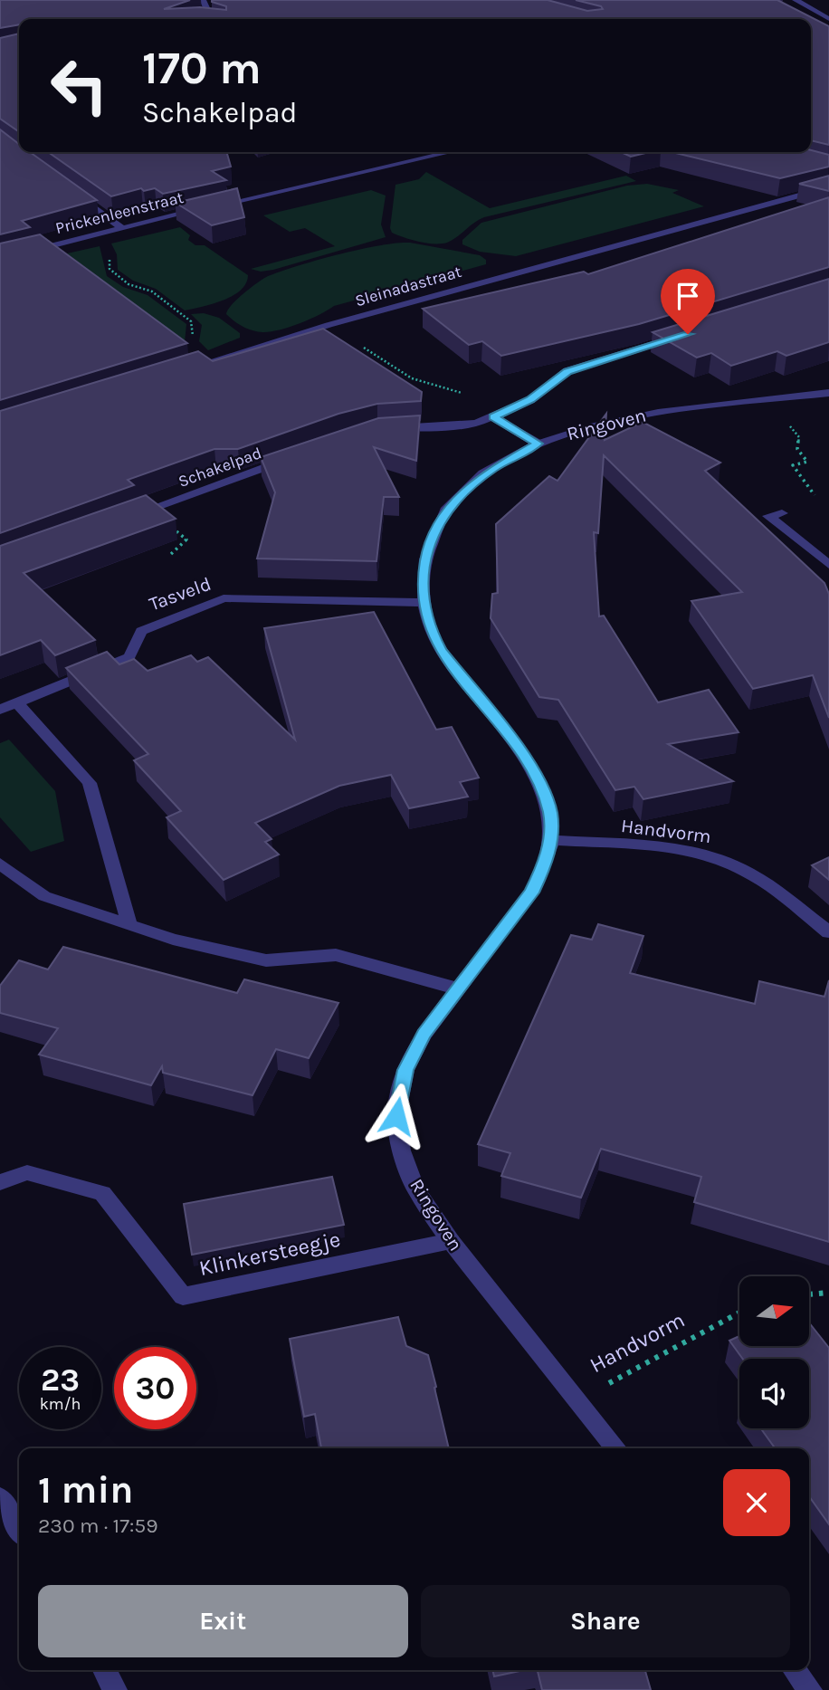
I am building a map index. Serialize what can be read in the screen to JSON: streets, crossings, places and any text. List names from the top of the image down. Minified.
{"streets":{"street":["Prickenleenstraat","Sleinadastraat","Ringoven","Schakelpad","Tasveld","Handvorm","Klinkersteegje"]},"crossings":[["Ringoven","Tasveld"],["Ringoven","Handvorm"],["Ringoven","Klinkersteegje"]],"north":"right","page":{"turn":["170 m","Schakelpad"],"speed":"23 km/h","limit":"30","heading":["1 min","230 m · 17:59"],"buttons":["Exit","Share"]}}
